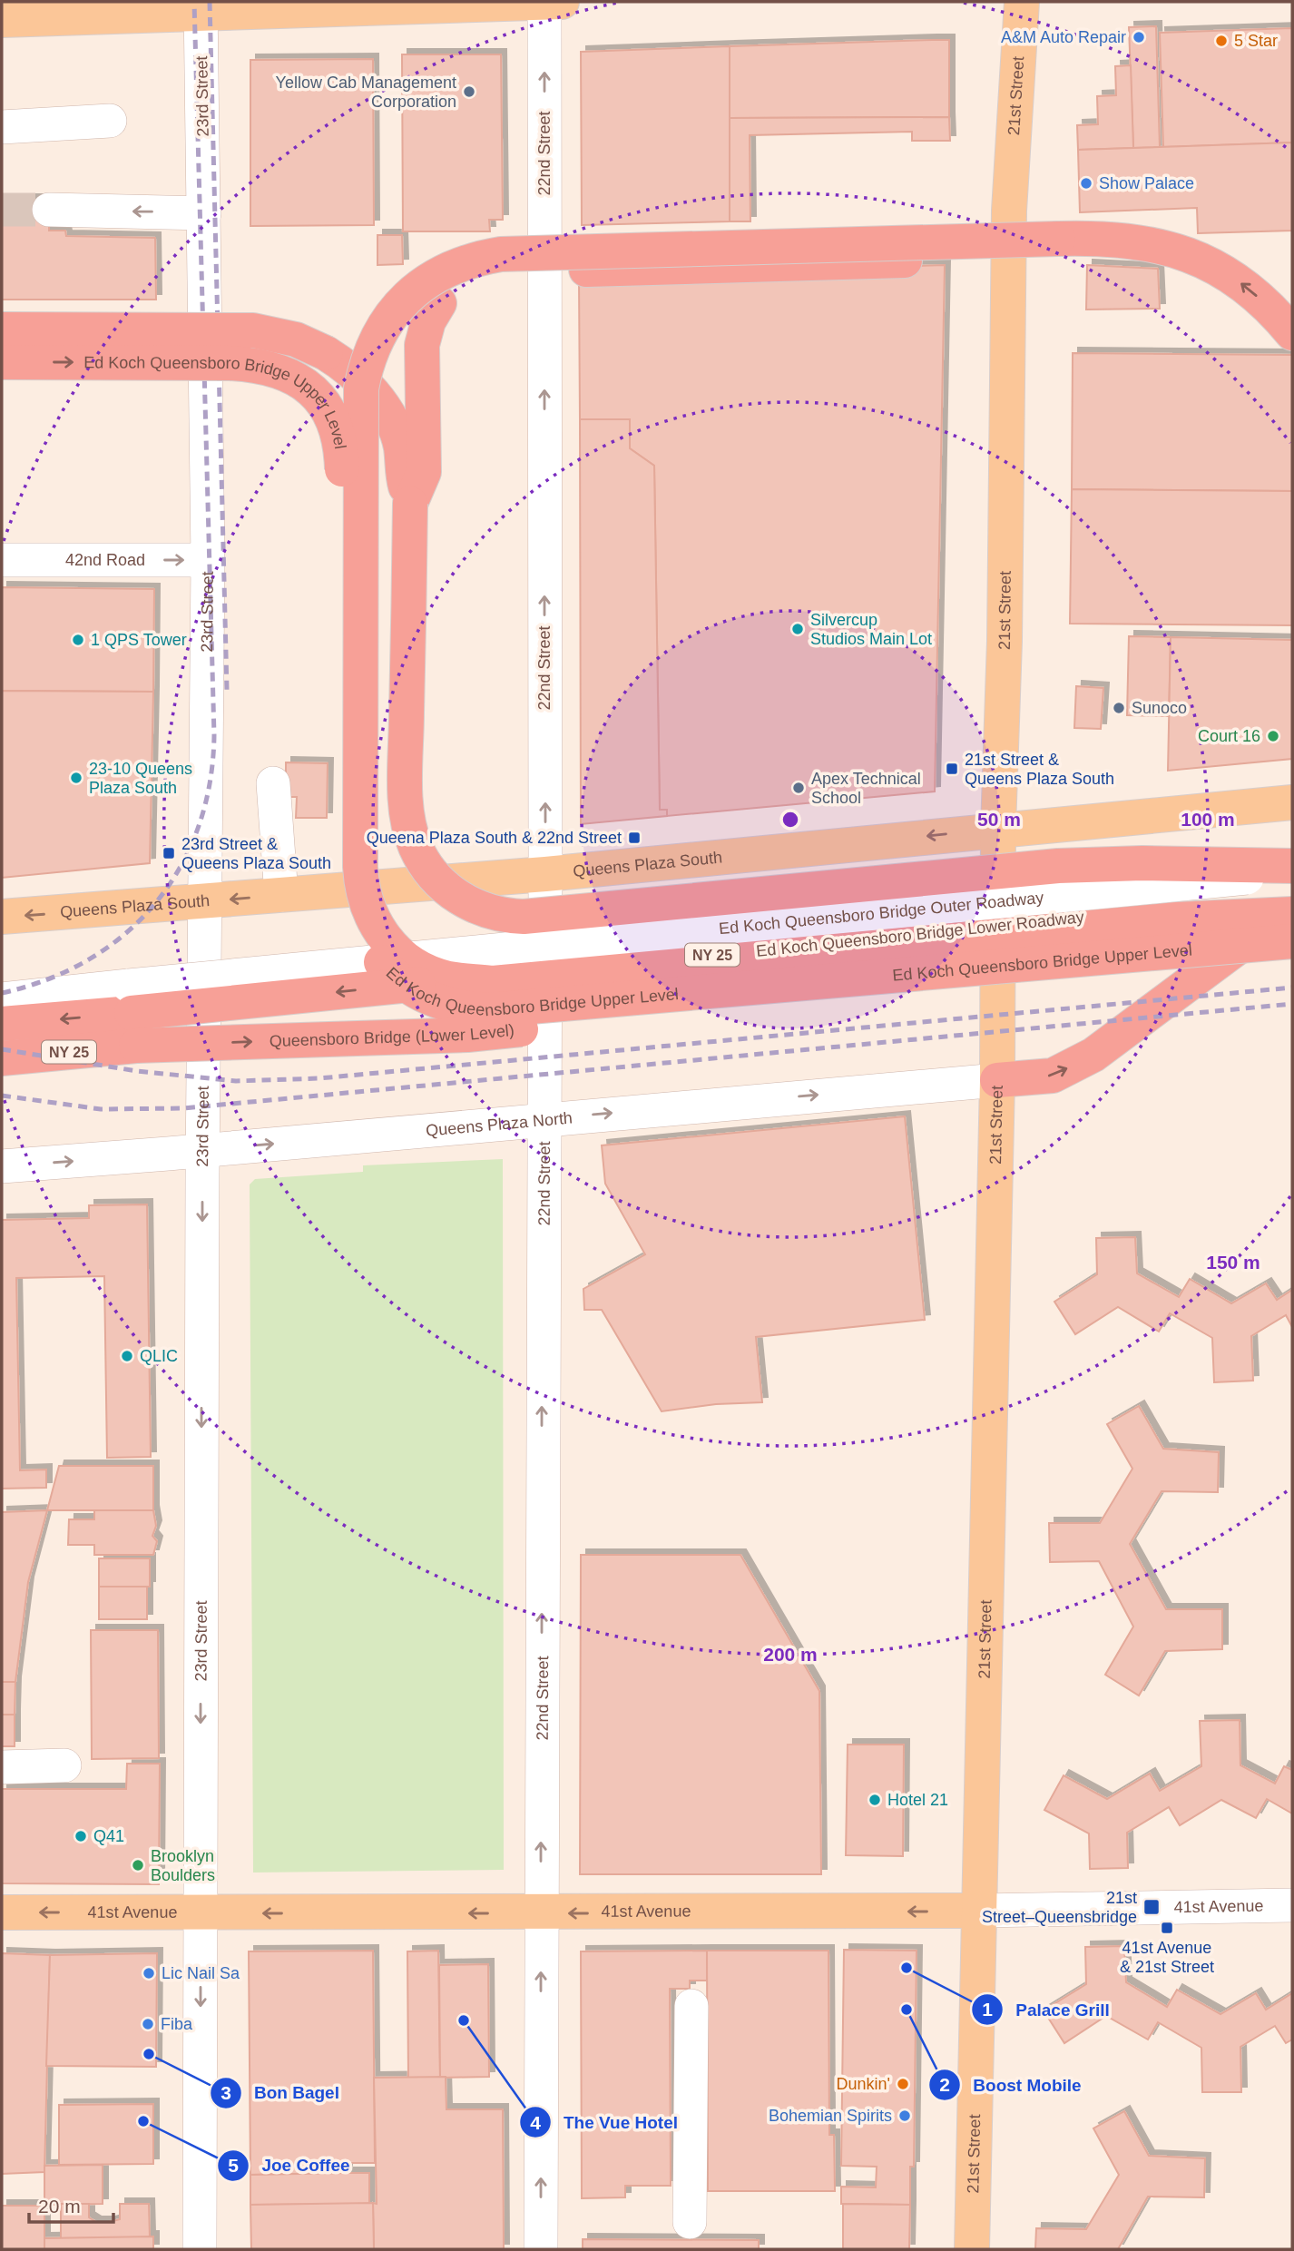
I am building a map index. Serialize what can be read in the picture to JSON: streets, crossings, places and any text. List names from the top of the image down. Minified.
{"streets":{"highway":["Ed Koch Queensboro Bridge Upper Level","Ed Koch Queensboro Bridge Lower Roadway","NY 25","Queensboro Bridge (Lower Level)"],"main road":["21st Street","Queens Plaza South","41st Avenue"],"street":["23rd Street","22nd Street","42nd Road","Ed Koch Queensboro Bridge Outer Roadway","Queens Plaza North"]},"crossings":[["23rd Street","42nd Road"],["23rd Street","Queens Plaza South"],["23rd Street","Queens Plaza North"],["23rd Street","41st Avenue"],["21st Street","Queens Plaza South"],["21st Street","Queens Plaza North"],["21st Street","41st Avenue"],["22nd Street","Queens Plaza South"],["22nd Street","Queens Plaza North"],["22nd Street","41st Avenue"],["Ed Koch Queensboro Bridge Outer Roadway","Ed Koch Queensboro Bridge Lower Roadway"],["Ed Koch Queensboro Bridge Outer Roadway","NY 25"],["Ed Koch Queensboro Bridge Outer Roadway","Queensboro Bridge (Lower Level)"],["Ed Koch Queensboro Bridge Lower Roadway","NY 25"],["Ed Koch Queensboro Bridge Lower Roadway","Queensboro Bridge (Lower Level)"],["NY 25","Queensboro Bridge (Lower Level)"]],"one_way":["23rd Street","22nd Street","42nd Road","Queens Plaza South","Ed Koch Queensboro Bridge Lower Roadway","Queensboro Bridge (Lower Level)","Queens Plaza North","41st Avenue"],"places":{"other":["A&M Auto Repair","5 Star","Yellow Cab Management Corporation","Show Palace","Silvercup Studios Main Lot","1 QPS Tower","Sunoco","Court 16","23-10 Queens Plaza South","Apex Technical School","QLIC","Hotel 21","Q41","Brooklyn Boulders","Palace Grill","Lic Nail Sa","Boost Mobile","The Vue Hotel","Fiba","Bon Bagel","Dunkin'","Bohemian Spirits","Joe Coffee"],"transit":["21st Street & Queens Plaza South","Queena Plaza South & 22nd Street","23rd Street & Queens Plaza South","21st Street–Queensbridge","41st Avenue & 21st Street"]},"scale_bar":"20 m","rings":["50 m","100 m","150 m","200 m"]}
